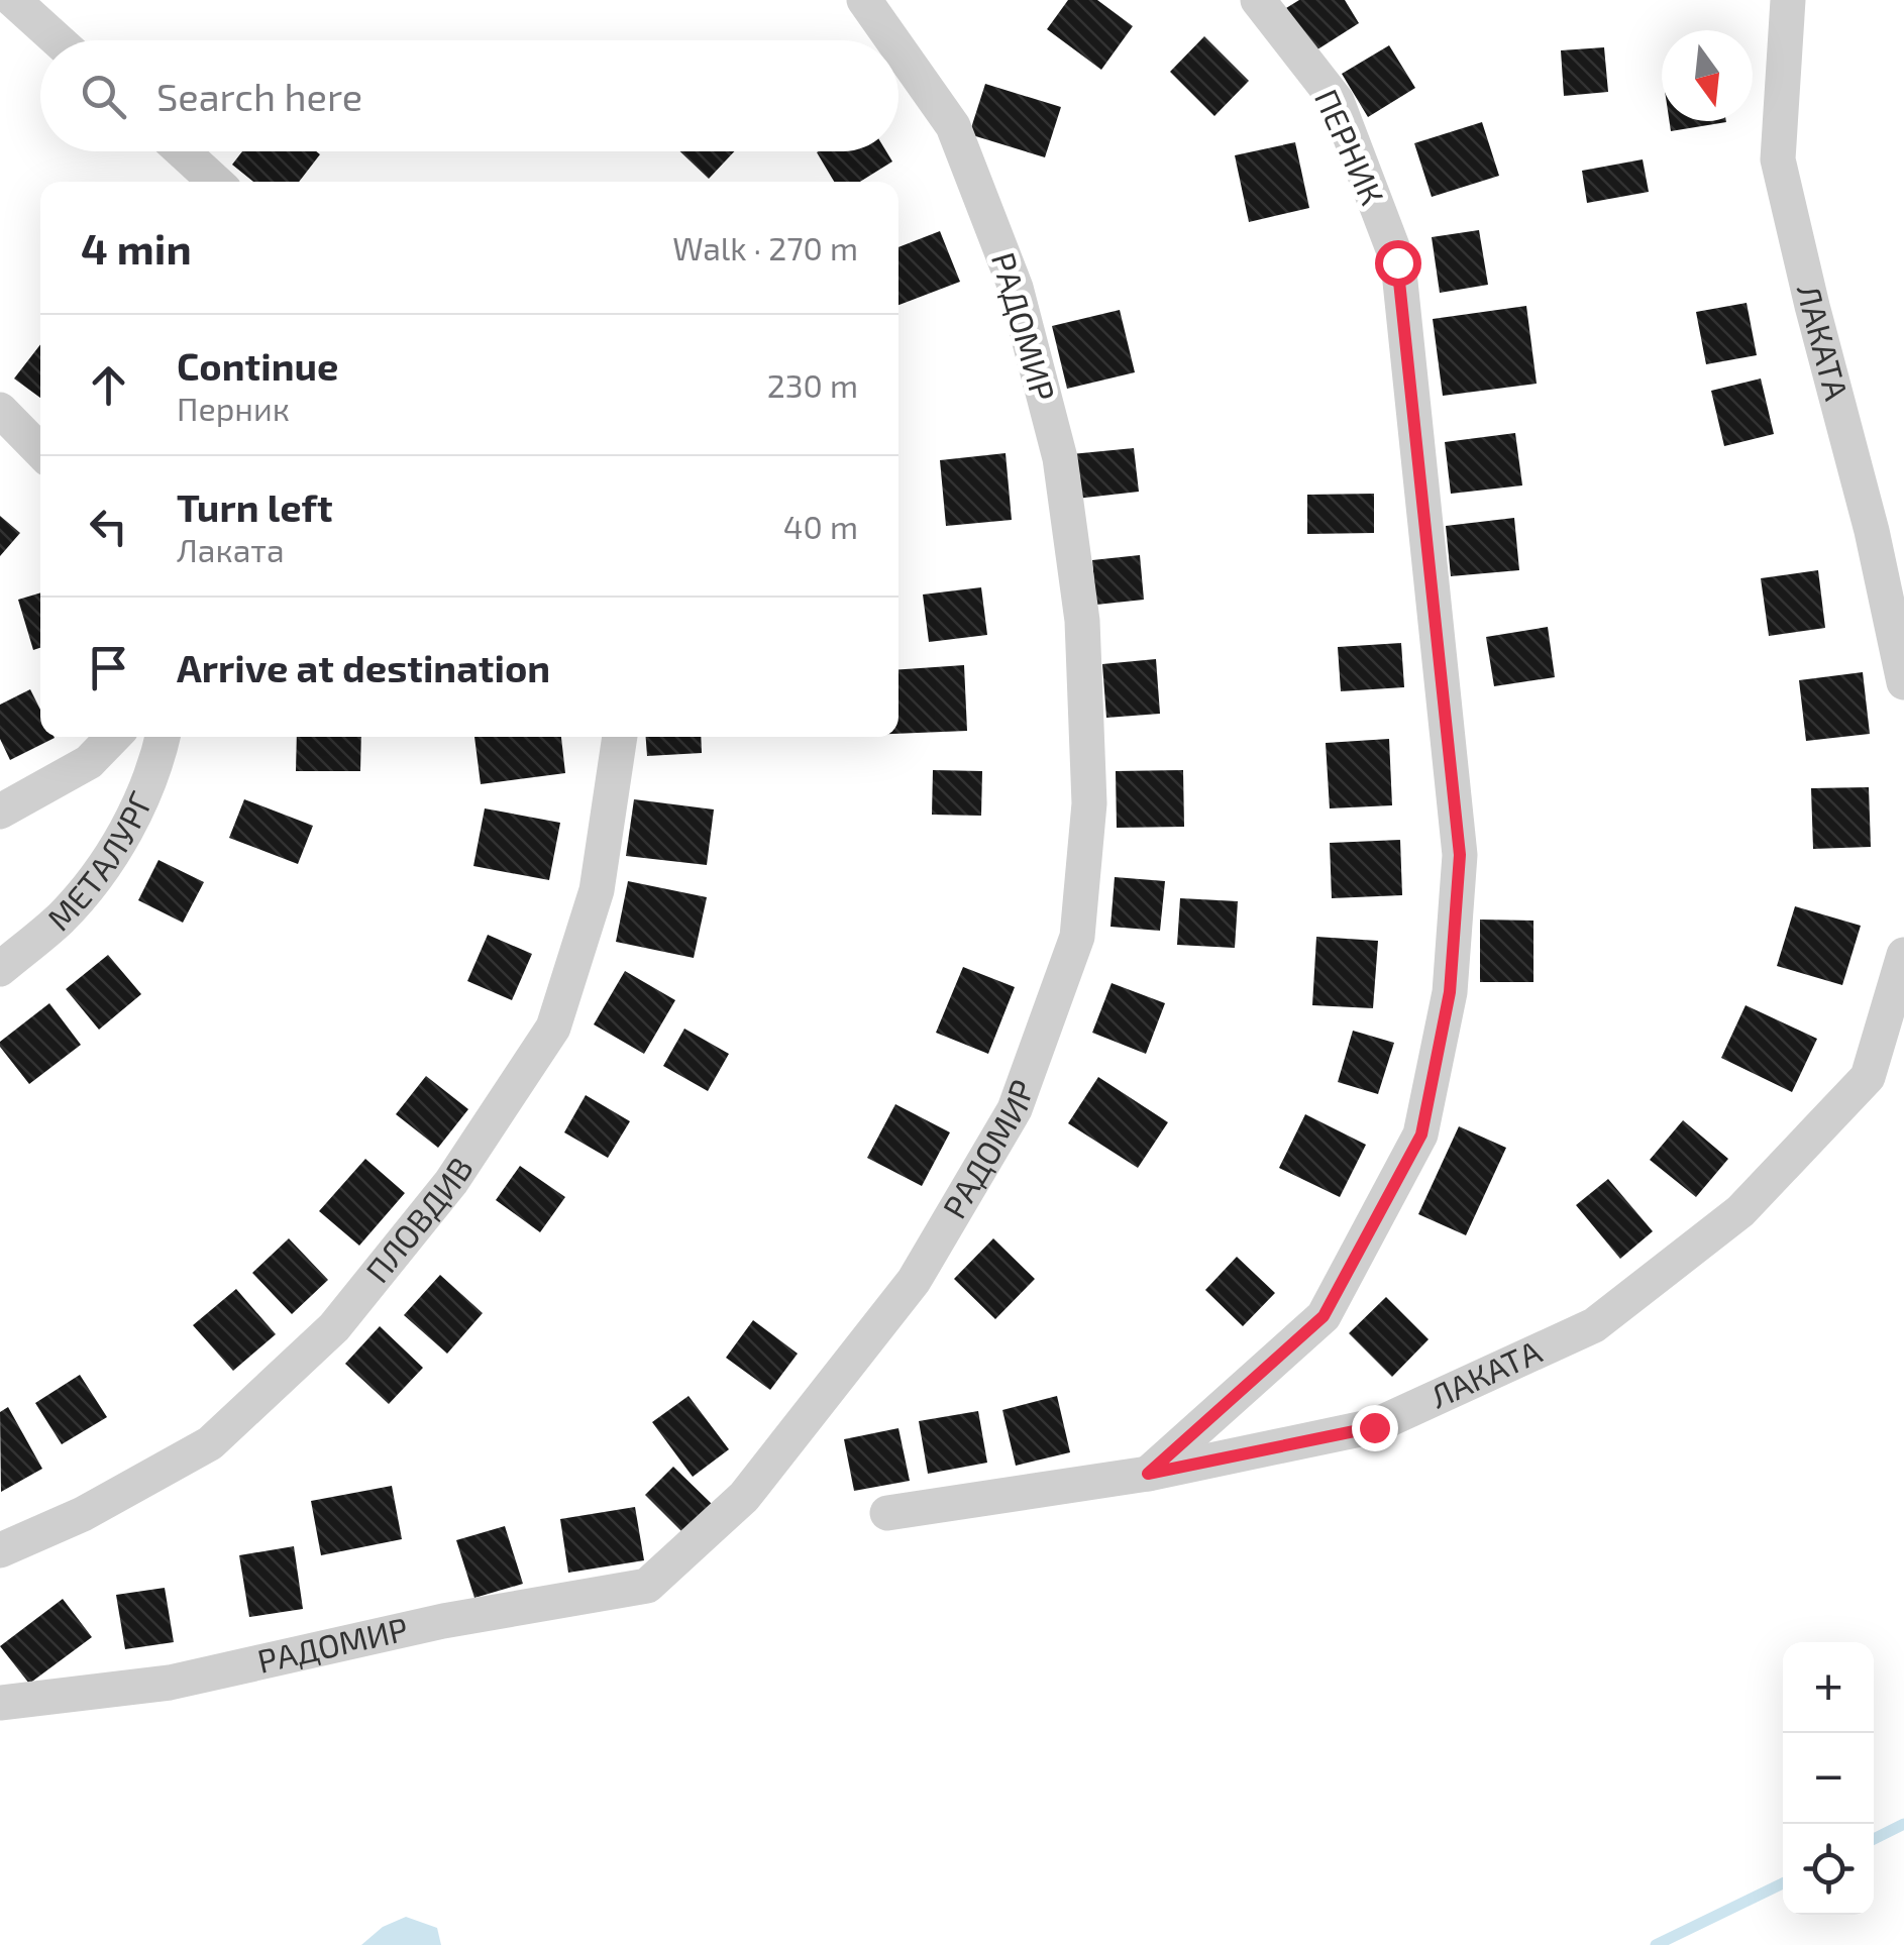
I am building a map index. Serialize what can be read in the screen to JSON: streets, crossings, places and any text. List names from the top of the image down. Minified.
{"streets":{"street":["ПЕРНИК","РАДОМИР","ЛАКАТА","МЕТАЛУРГ","ПЛОВДИВ"]},"crossings":[["ПЕРНИК","ЛАКАТА"]],"north":"bottom","page":{"search":"Search here","heading":["4 min","Walk · 270 m"],"list":[["Continue","Перник","230 m"],["Turn left","Лаката","40 m"],"Arrive at destination"],"map_buttons":["+","−"]}}
